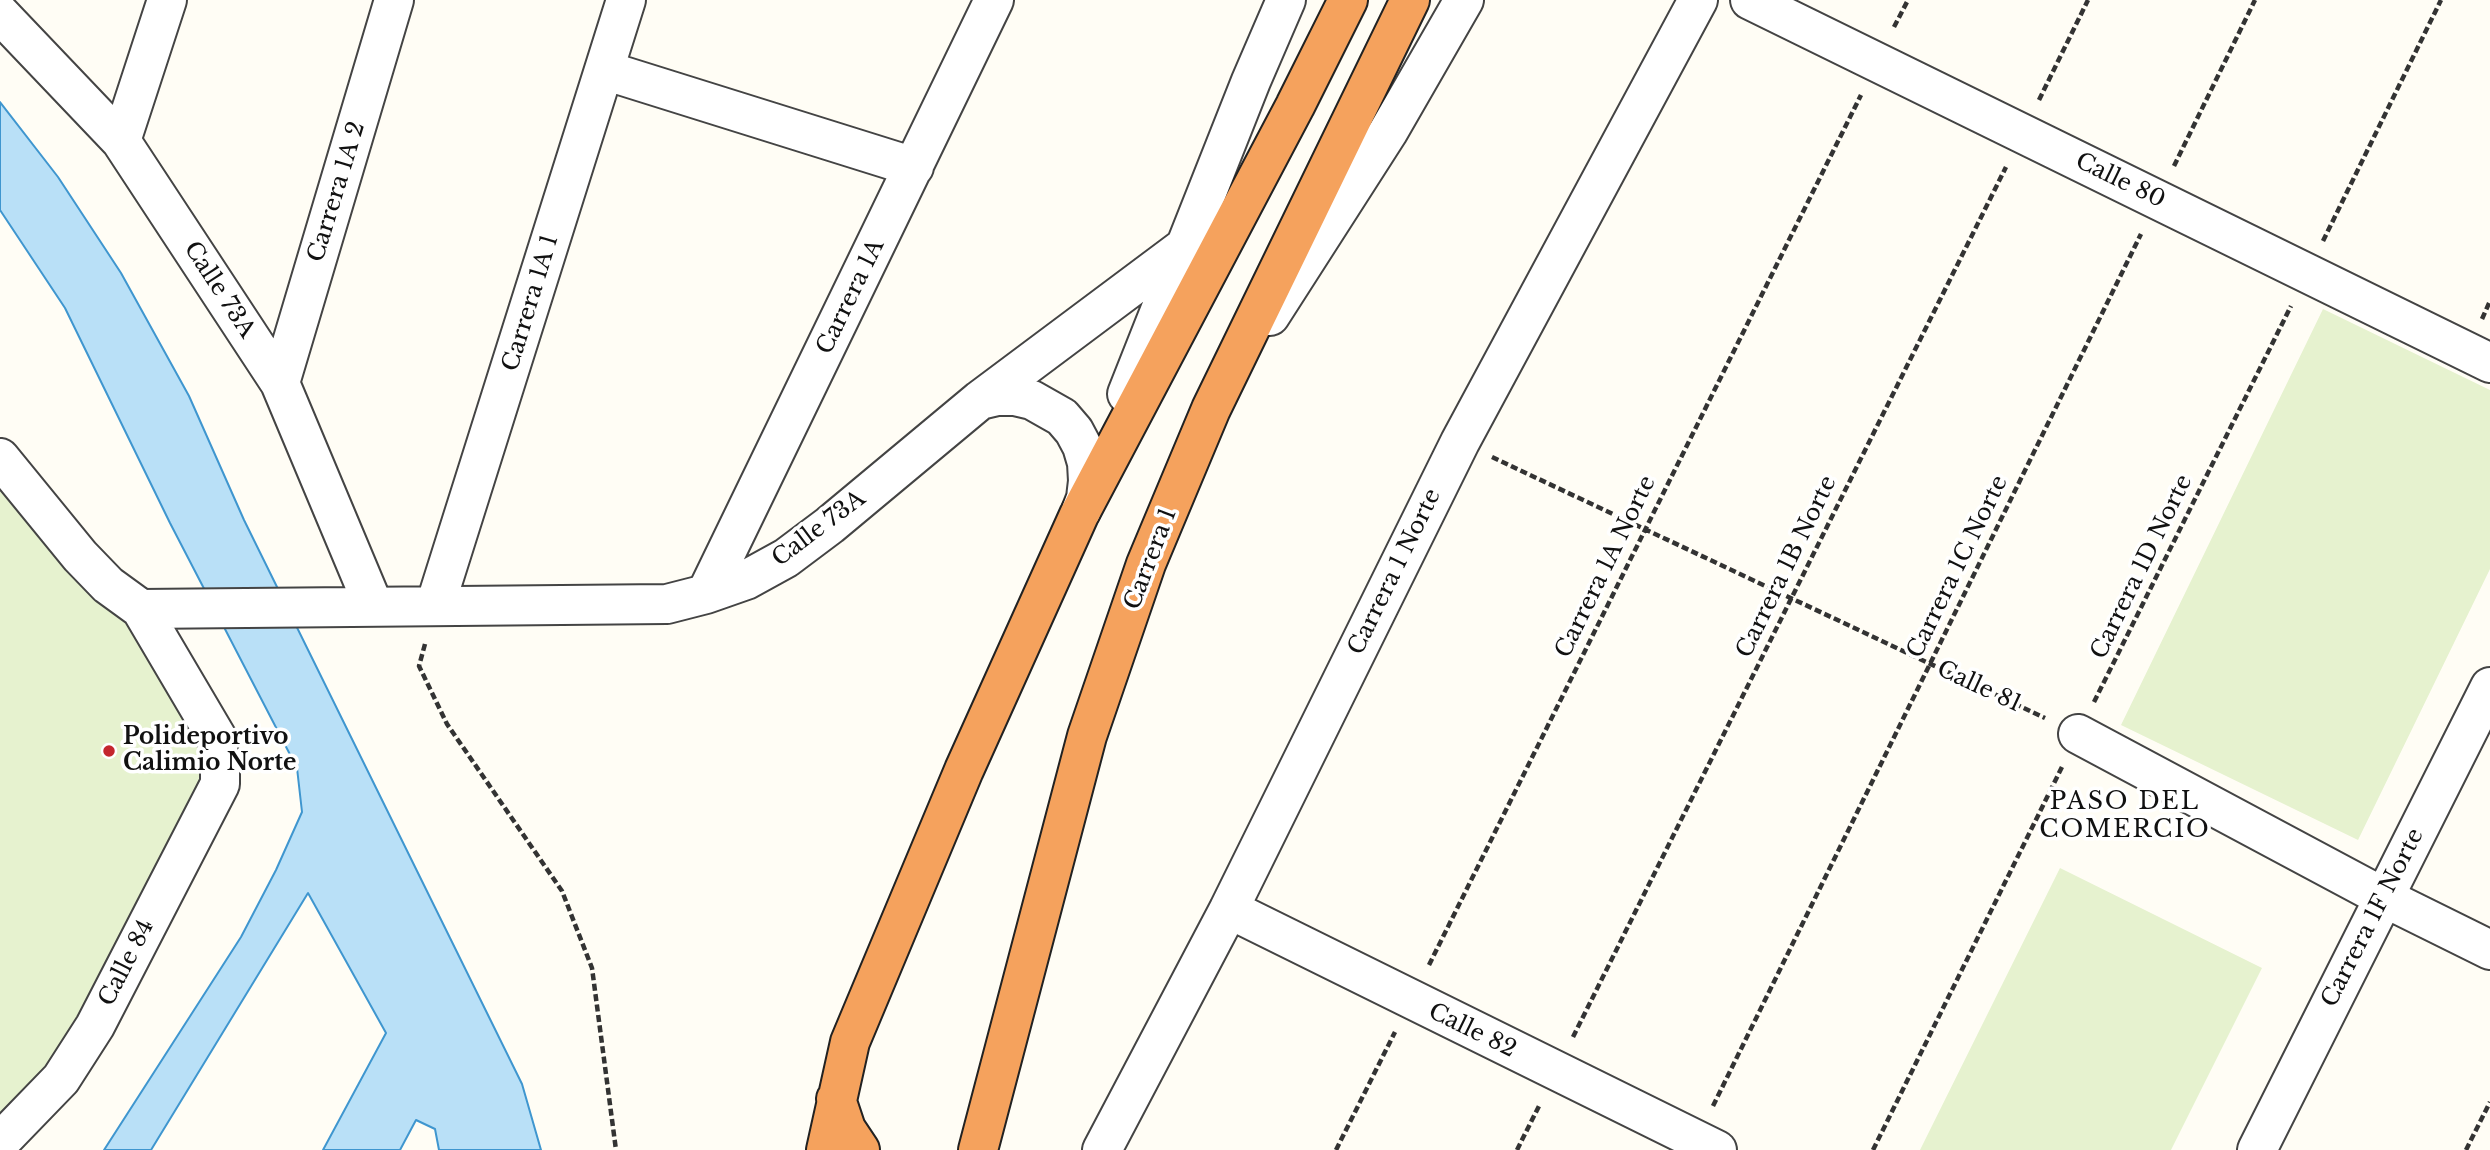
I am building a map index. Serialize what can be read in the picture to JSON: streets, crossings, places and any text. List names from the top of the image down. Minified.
{"streets":{"highway":["Carrera 1"],"street":["Calle 80","Carrera 1A 2","Calle 73A","Carrera 1A","Carrera 1A 1","Carrera 1 Norte","Carrera 1F Norte","Calle 84","Calle 82"],"path":["Carrera 1A Norte","Carrera 1B Norte","Carrera 1C Norte","Carrera 1D Norte","Calle 81"]},"crossings":[["Calle 80","Carrera 1A Norte"],["Calle 80","Carrera 1B Norte"],["Calle 80","Carrera 1C Norte"],["Calle 80","Carrera 1D Norte"],["Carrera 1A 2","Calle 73A"],["Calle 73A","Carrera 1A"],["Calle 73A","Carrera 1A 1"],["Calle 73A","Calle 84"],["Carrera 1A Norte","Calle 81"],["Carrera 1A Norte","Calle 82"],["Carrera 1B Norte","Calle 81"],["Carrera 1B Norte","Calle 82"],["Carrera 1C Norte","Calle 81"],["Carrera 1C Norte","Calle 82"],["Carrera 1D Norte","Calle 81"],["Carrera 1 Norte","Calle 81"],["Carrera 1 Norte","Calle 82"]],"districts":["PASO DEL COMERCIO"],"places":["Polideportivo Calimio Norte"]}
